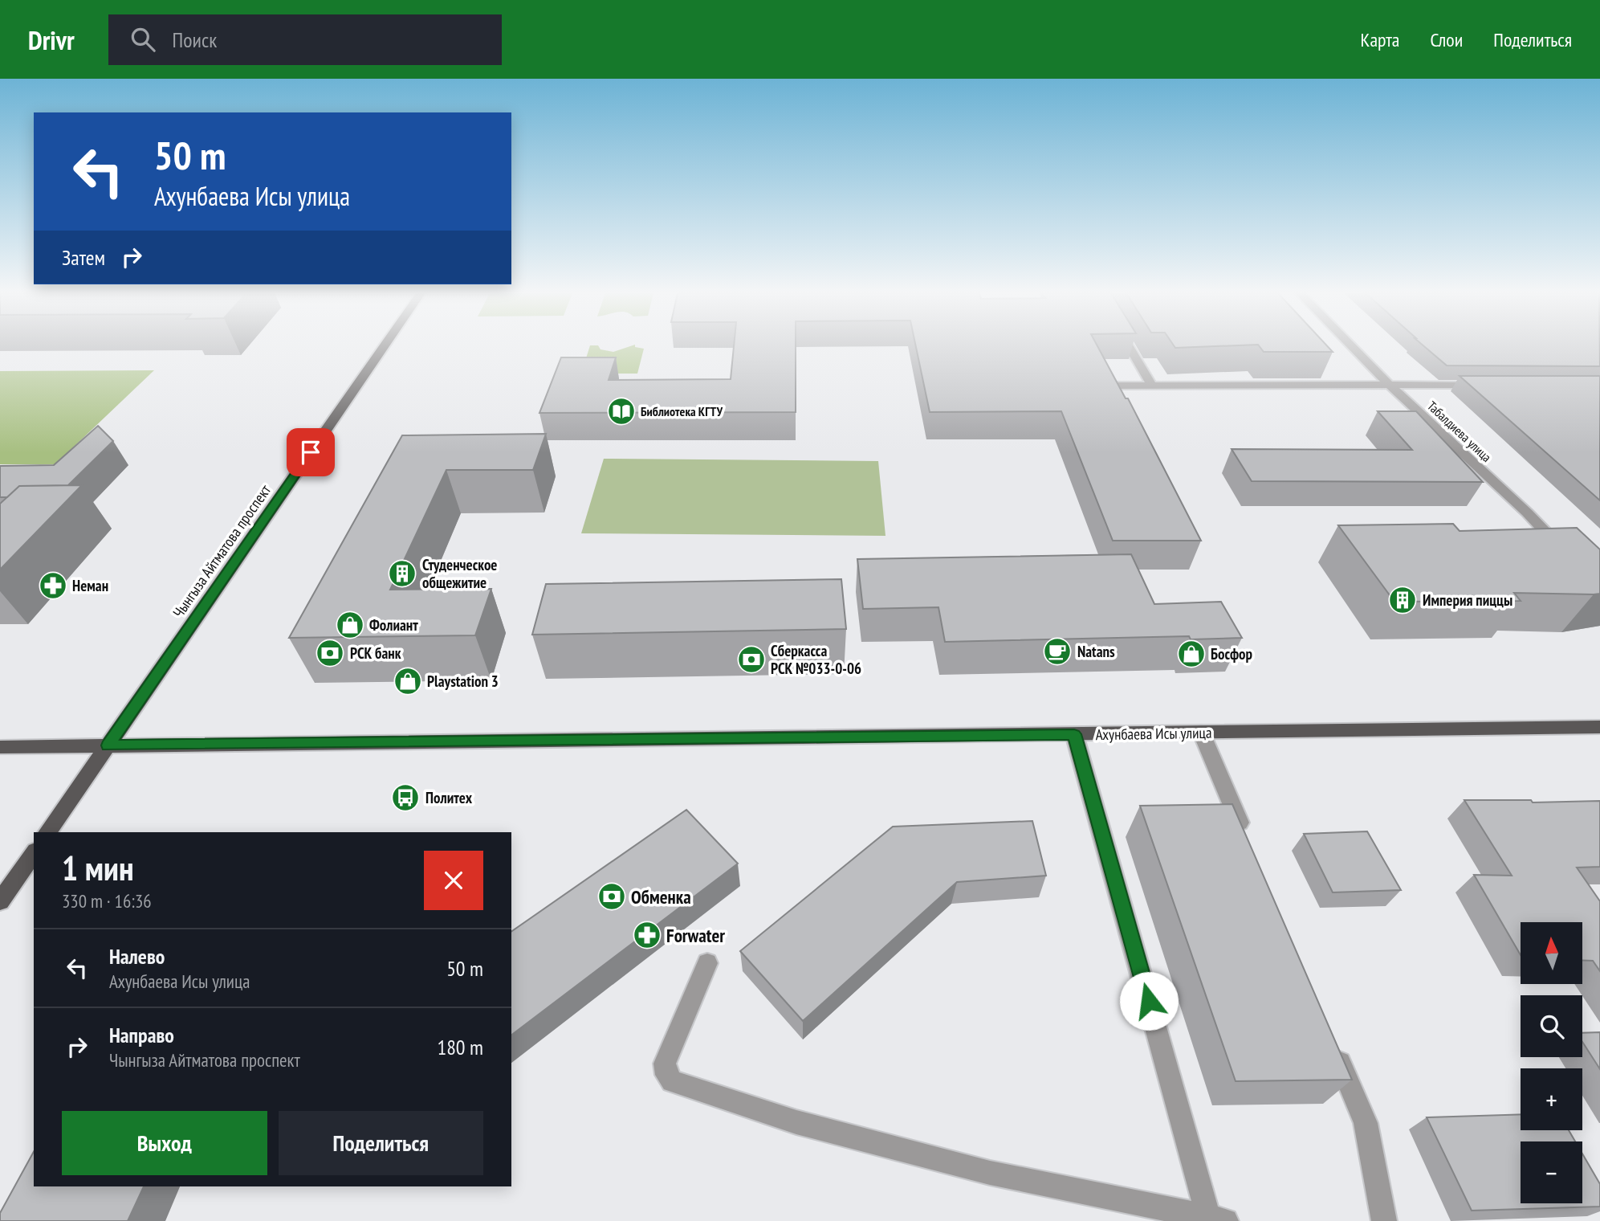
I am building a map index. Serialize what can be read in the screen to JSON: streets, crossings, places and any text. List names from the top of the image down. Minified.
{"streets":{"main road":["Чынгыза Айтматова проспект","Ахунбаева Исы улица"],"street":["Табалдиева улица"]},"crossings":[["Чынгыза Айтматова проспект","Ахунбаева Исы улица"]],"places":{"library":["Библиотека КГТУ"],"building":["Студенческое общежитие","Империя пиццы"],"pharmacy":["Неман","Forwater"],"shop":["Фолиант","Босфор","Playstation 3"],"cafe":["Natans"],"bank":["РСК банк","Сберкасса РСК №033-0-06","Обменка"],"bus stop":["Политех"]},"north":"top","page":{"header":"Drivr","search":"Поиск","nav":["Карта","Слои","Поделиться"],"turn":["50 m","Ахунбаева Исы улица"],"then":"Затем","heading":["1 мин","330 m · 16:36"],"map_buttons":["+","−"],"list":[{"name":"Налево","note":"Ахунбаева Исы улица","value":"50 m"},{"name":"Направо","note":"Чынгыза Айтматова проспект","value":"180 m"}],"buttons":["Выход","Поделиться"]}}
